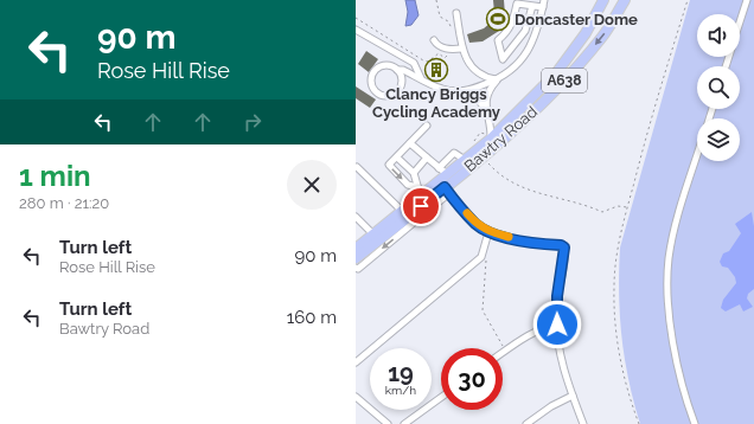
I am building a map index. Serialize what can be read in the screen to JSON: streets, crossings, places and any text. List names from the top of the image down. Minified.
{"streets":{"highway":["A638","Bawtry Road"]},"places":{"sports":["Doncaster Dome"],"building":["Clancy Briggs Cycling Academy"]},"page":{"turn":["90 m","Rose Hill Rise"],"heading":["1 min","280 m · 21:20"],"list":[{"name":"Turn left","note":"Rose Hill Rise","value":"90 m"},{"name":"Turn left","note":"Bawtry Road","value":"160 m"}],"speed":"19 km/h","limit":"30"}}
